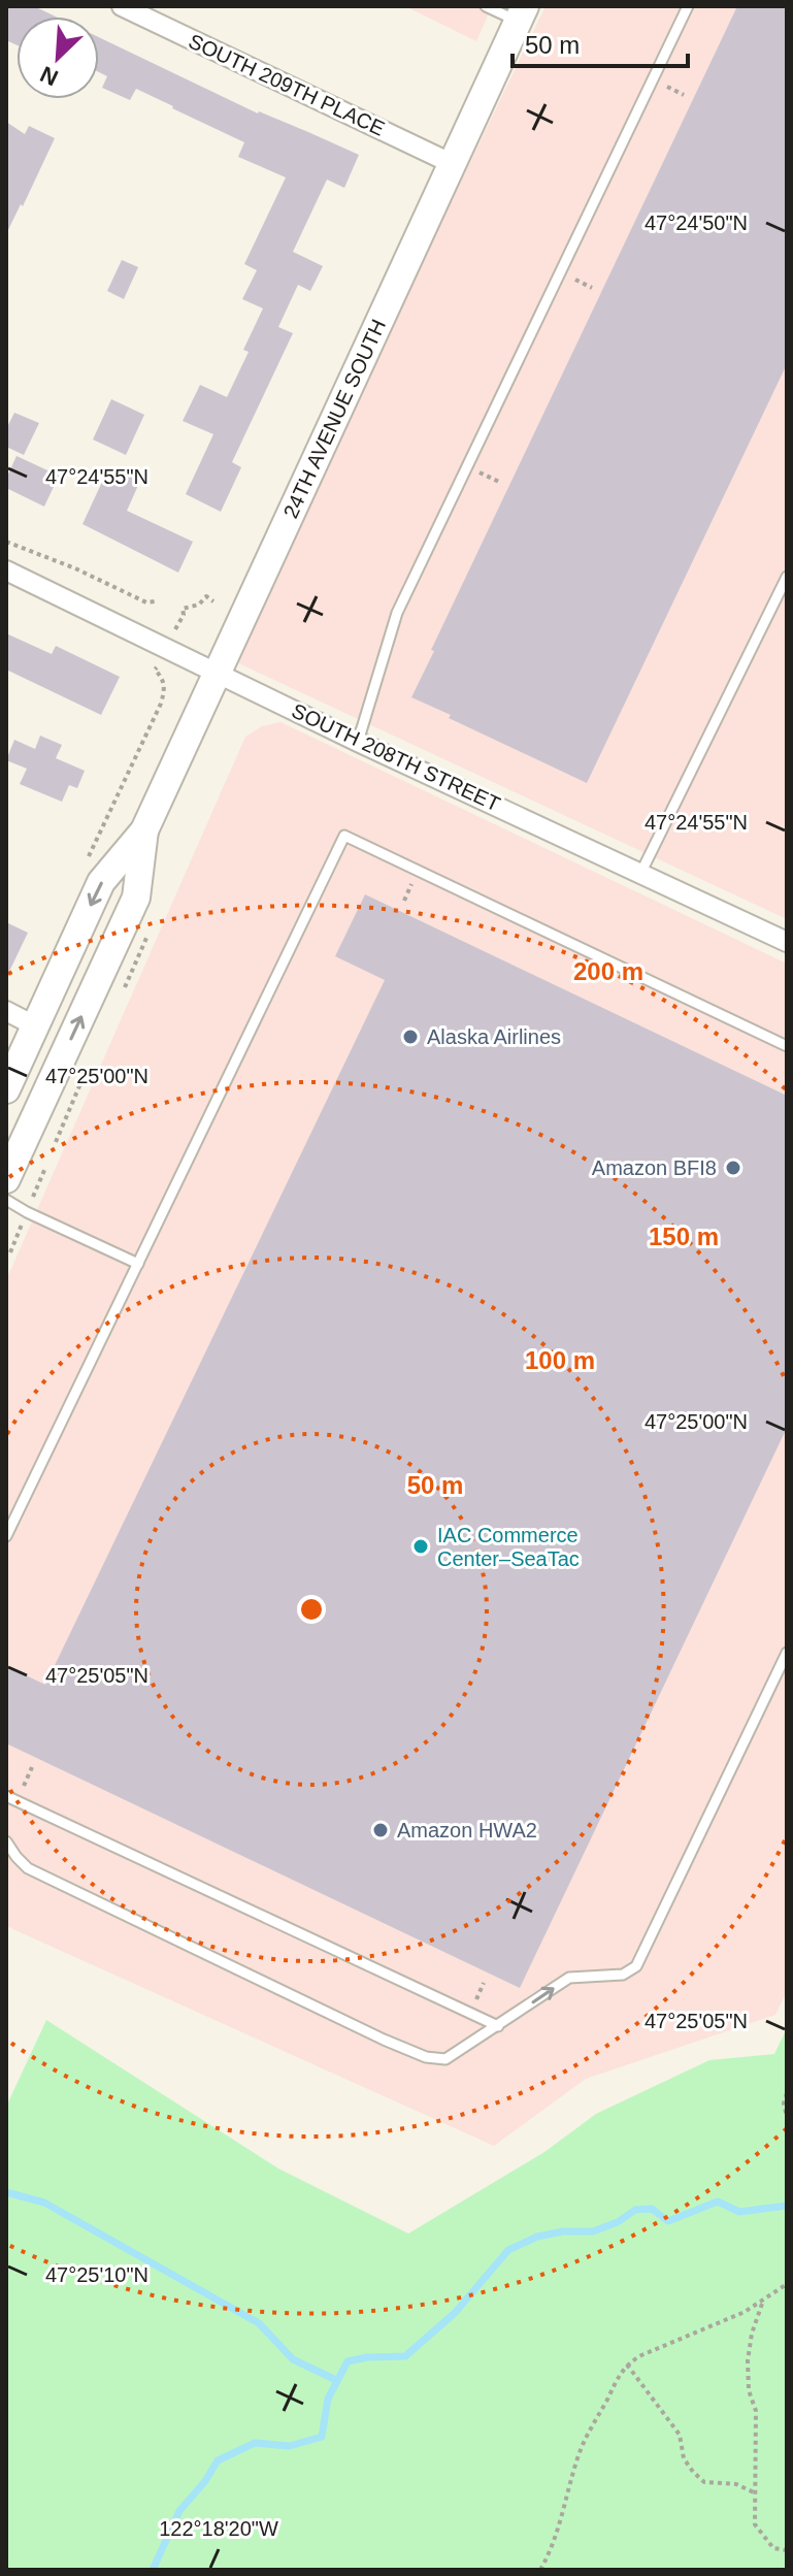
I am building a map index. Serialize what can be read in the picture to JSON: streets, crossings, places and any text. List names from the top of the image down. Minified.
{"streets":{"street":["SOUTH 209TH PLACE","24TH AVENUE SOUTH","SOUTH 208TH STREET"]},"crossings":[["SOUTH 209TH PLACE","24TH AVENUE SOUTH"],["24TH AVENUE SOUTH","SOUTH 208TH STREET"]],"places":["Alaska Airlines","Amazon BFI8","IAC Commerce Center–SeaTac","Amazon HWA2"],"scale_bar":"50 m","north":"bottom left","coordinates":["47°24'50\"N","47°24'55\"N","47°25'00\"N","47°25'05\"N","47°25'10\"N","122°18'20\"W"],"rings":["200 m","150 m","100 m","50 m"]}
